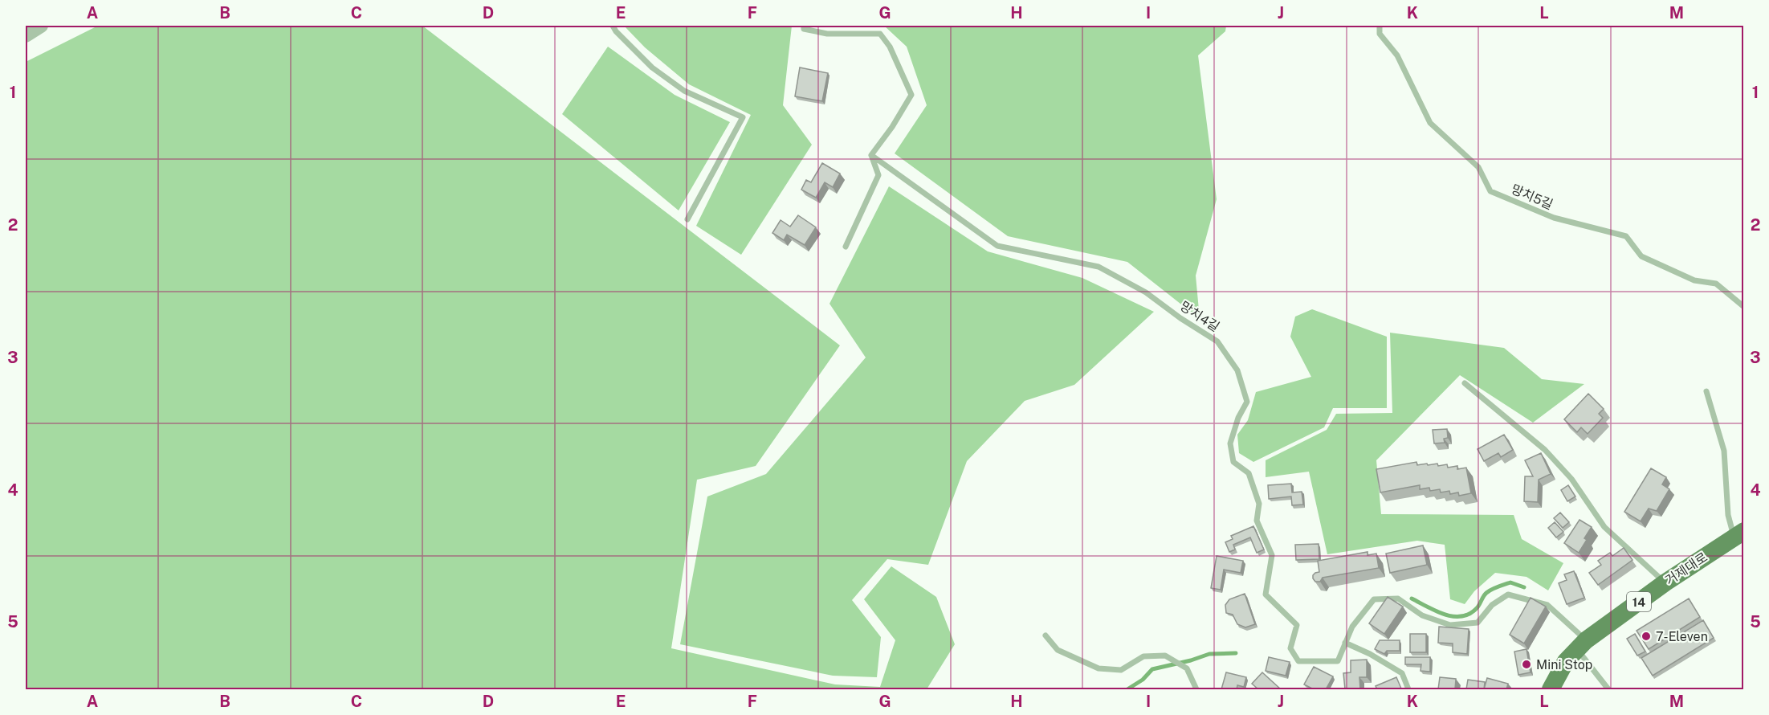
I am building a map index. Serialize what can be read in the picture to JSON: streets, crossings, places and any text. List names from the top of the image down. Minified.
{"streets":{"main road":["거제대로","14"],"lane":["망치5길","망치4길"]},"crossings":[["망치4길","거제대로"]],"places":["7-Eleven","Mini Stop"],"grid":{"columns":["A","B","C","D","E","F","G","H","I","J","K","L","M"],"rows":["1","2","3","4","5"]}}
